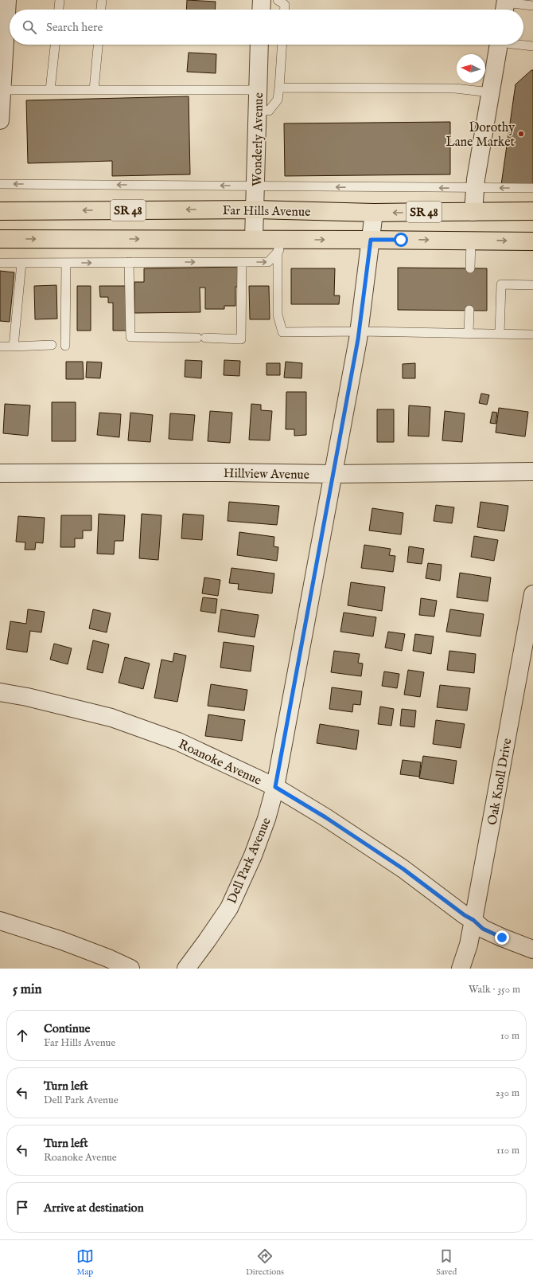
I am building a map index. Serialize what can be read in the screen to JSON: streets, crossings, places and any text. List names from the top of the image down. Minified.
{"streets":{"main road":["SR 48","Far Hills Avenue"],"street":["Wonderly Avenue","Hillview Avenue","Roanoke Avenue","Oak Knoll Drive","Dell Park Avenue"]},"crossings":[["Wonderly Avenue","SR 48"],["Wonderly Avenue","Far Hills Avenue"],["SR 48","Dell Park Avenue"],["Far Hills Avenue","Dell Park Avenue"],["Hillview Avenue","Dell Park Avenue"],["Roanoke Avenue","Oak Knoll Drive"],["Roanoke Avenue","Dell Park Avenue"]],"places":["Dorothy Lane Market"],"north":"left","page":{"search":"Search here","heading":["5 min","Walk · 350 m"],"list":[["Continue","Far Hills Avenue","10 m"],["Turn left","Dell Park Avenue","230 m"],["Turn left","Roanoke Avenue","110 m"],"Arrive at destination"],"nav":["Map","Directions","Saved"]}}
